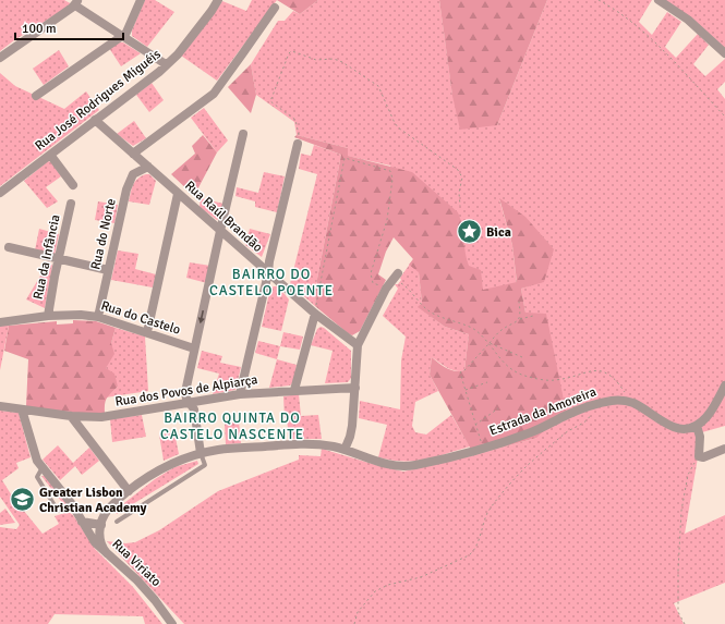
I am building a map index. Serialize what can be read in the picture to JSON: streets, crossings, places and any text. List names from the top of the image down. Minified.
{"streets":{"street":["Rua José Rodrigues Miguéis","Rua Raúl Brandão","Rua do Norte","Rua da Infância","Rua do Castelo","Rua dos Povos de Alpiarça","Estrada da Amoreira","Rua Viriato"]},"crossings":[["Rua José Rodrigues Miguéis","Rua Raúl Brandão"],["Rua Raúl Brandão","Rua do Norte"],["Rua do Norte","Rua do Castelo"],["Rua da Infância","Rua do Castelo"],["Rua dos Povos de Alpiarça","Rua Viriato"]],"districts":["BAIRRO DO CASTELO POENTE","BAIRRO QUINTA DO CASTELO NASCENTE"],"places":{"place":["Bica"],"school or university":["Greater Lisbon Christian Academy"]},"scale_bar":"100 m"}
